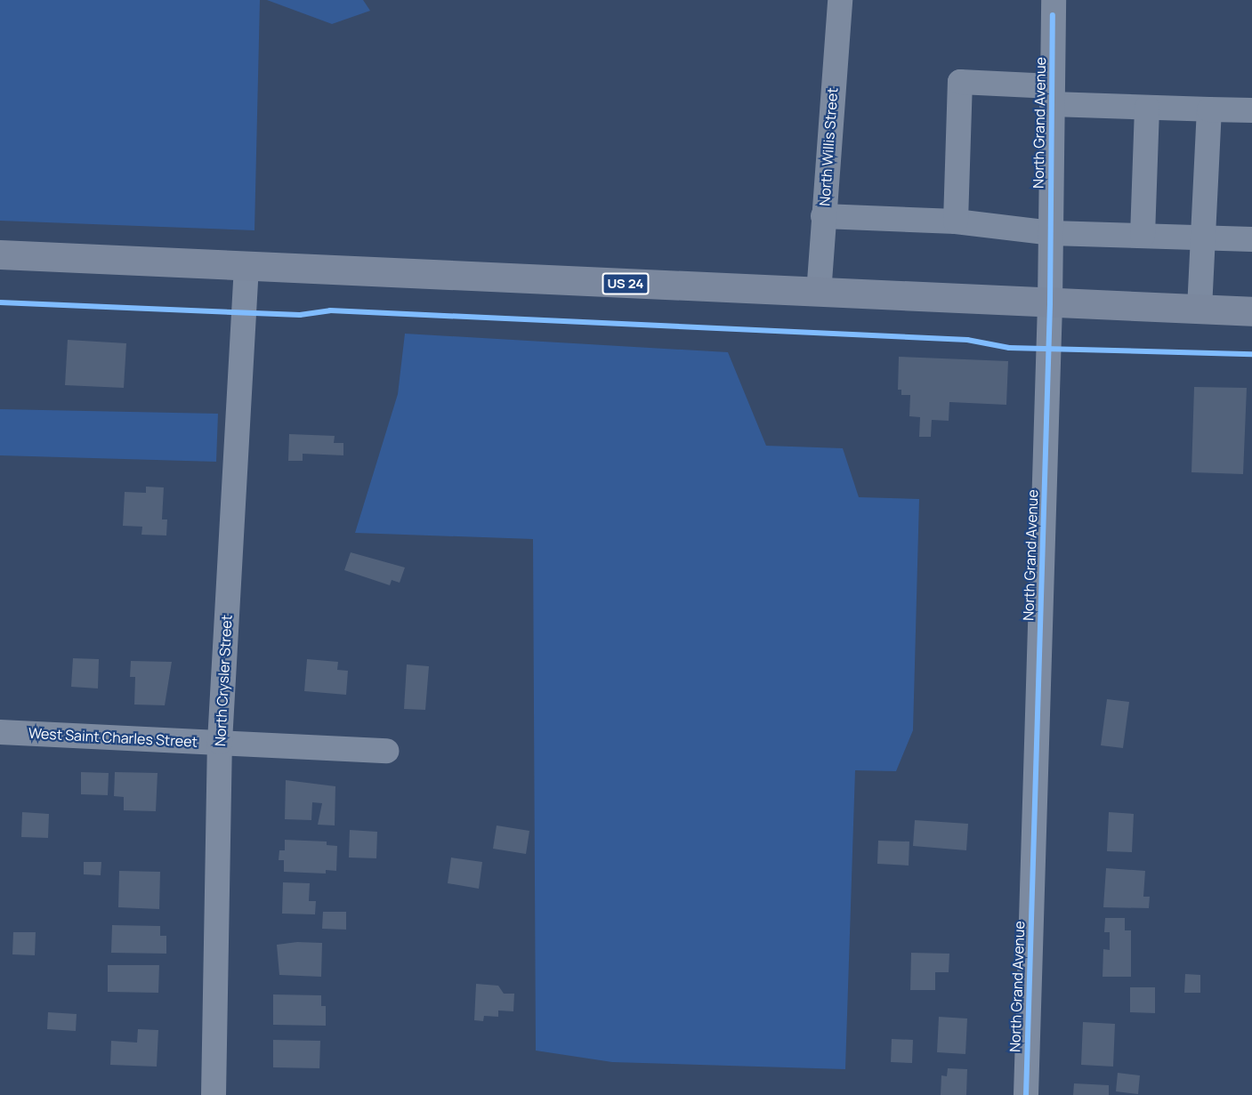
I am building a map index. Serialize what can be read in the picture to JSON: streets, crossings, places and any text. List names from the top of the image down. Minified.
{"streets":{"main road":["US 24"],"street":["North Grand Avenue","North Willis Street","North Crysler Street","West Saint Charles Street"]},"crossings":[["North Grand Avenue","US 24"],["North Willis Street","US 24"],["US 24","North Crysler Street"],["North Crysler Street","West Saint Charles Street"]]}
